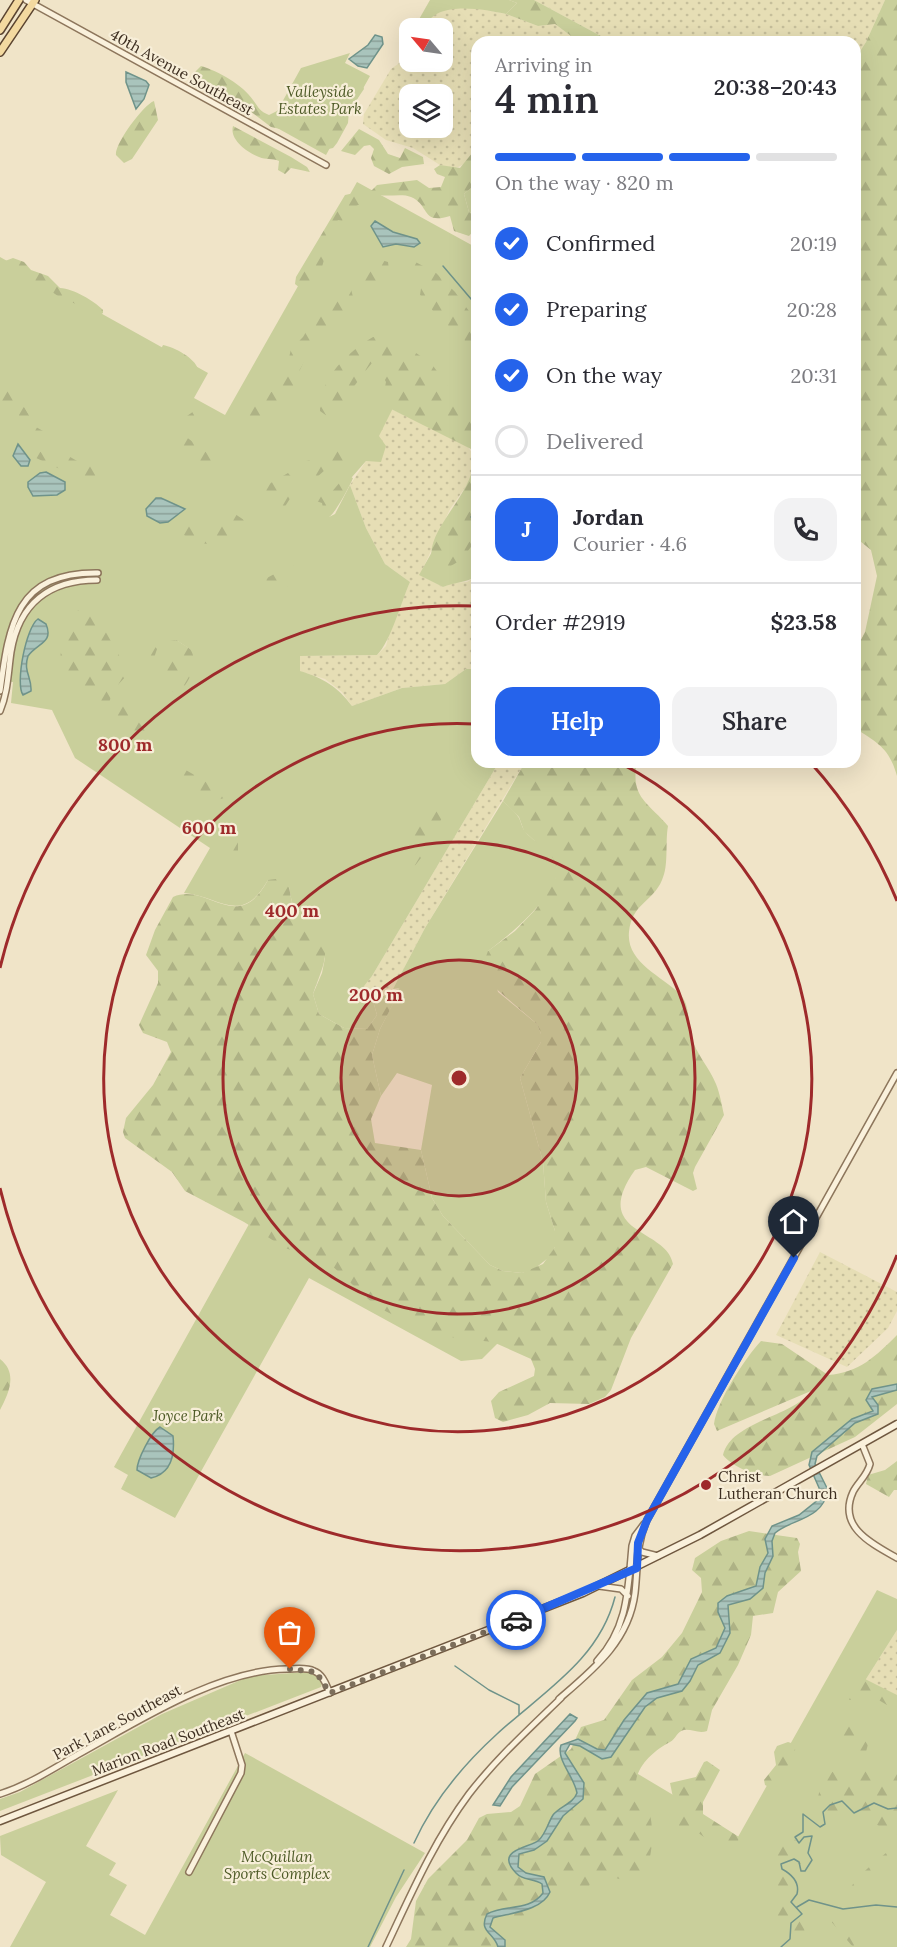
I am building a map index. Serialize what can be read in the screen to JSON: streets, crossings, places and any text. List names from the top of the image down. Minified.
{"streets":{"main road":["Marion Road Southeast"],"street":["40th Avenue Southeast","Park Lane Southeast"]},"crossings":[["Park Lane Southeast","Marion Road Southeast"]],"parks":["Valleyside Estates Park","Joyce Park","McQuillan Sports Complex"],"places":["Christ Lutheran Church"],"north":"top left","page":{"heading":["4 min","Arriving in","20:38–20:43"],"panel":["Jordan","Courier · 4.6","Order #2919","$23.58"],"bar":"On the way · 820 m","list":[["Confirmed","20:19"],["Preparing","20:28"],["On the way","20:31"],"Delivered"],"round":"J","buttons":["Help","Share"]},"rings":["800 m","600 m","400 m","200 m"]}
